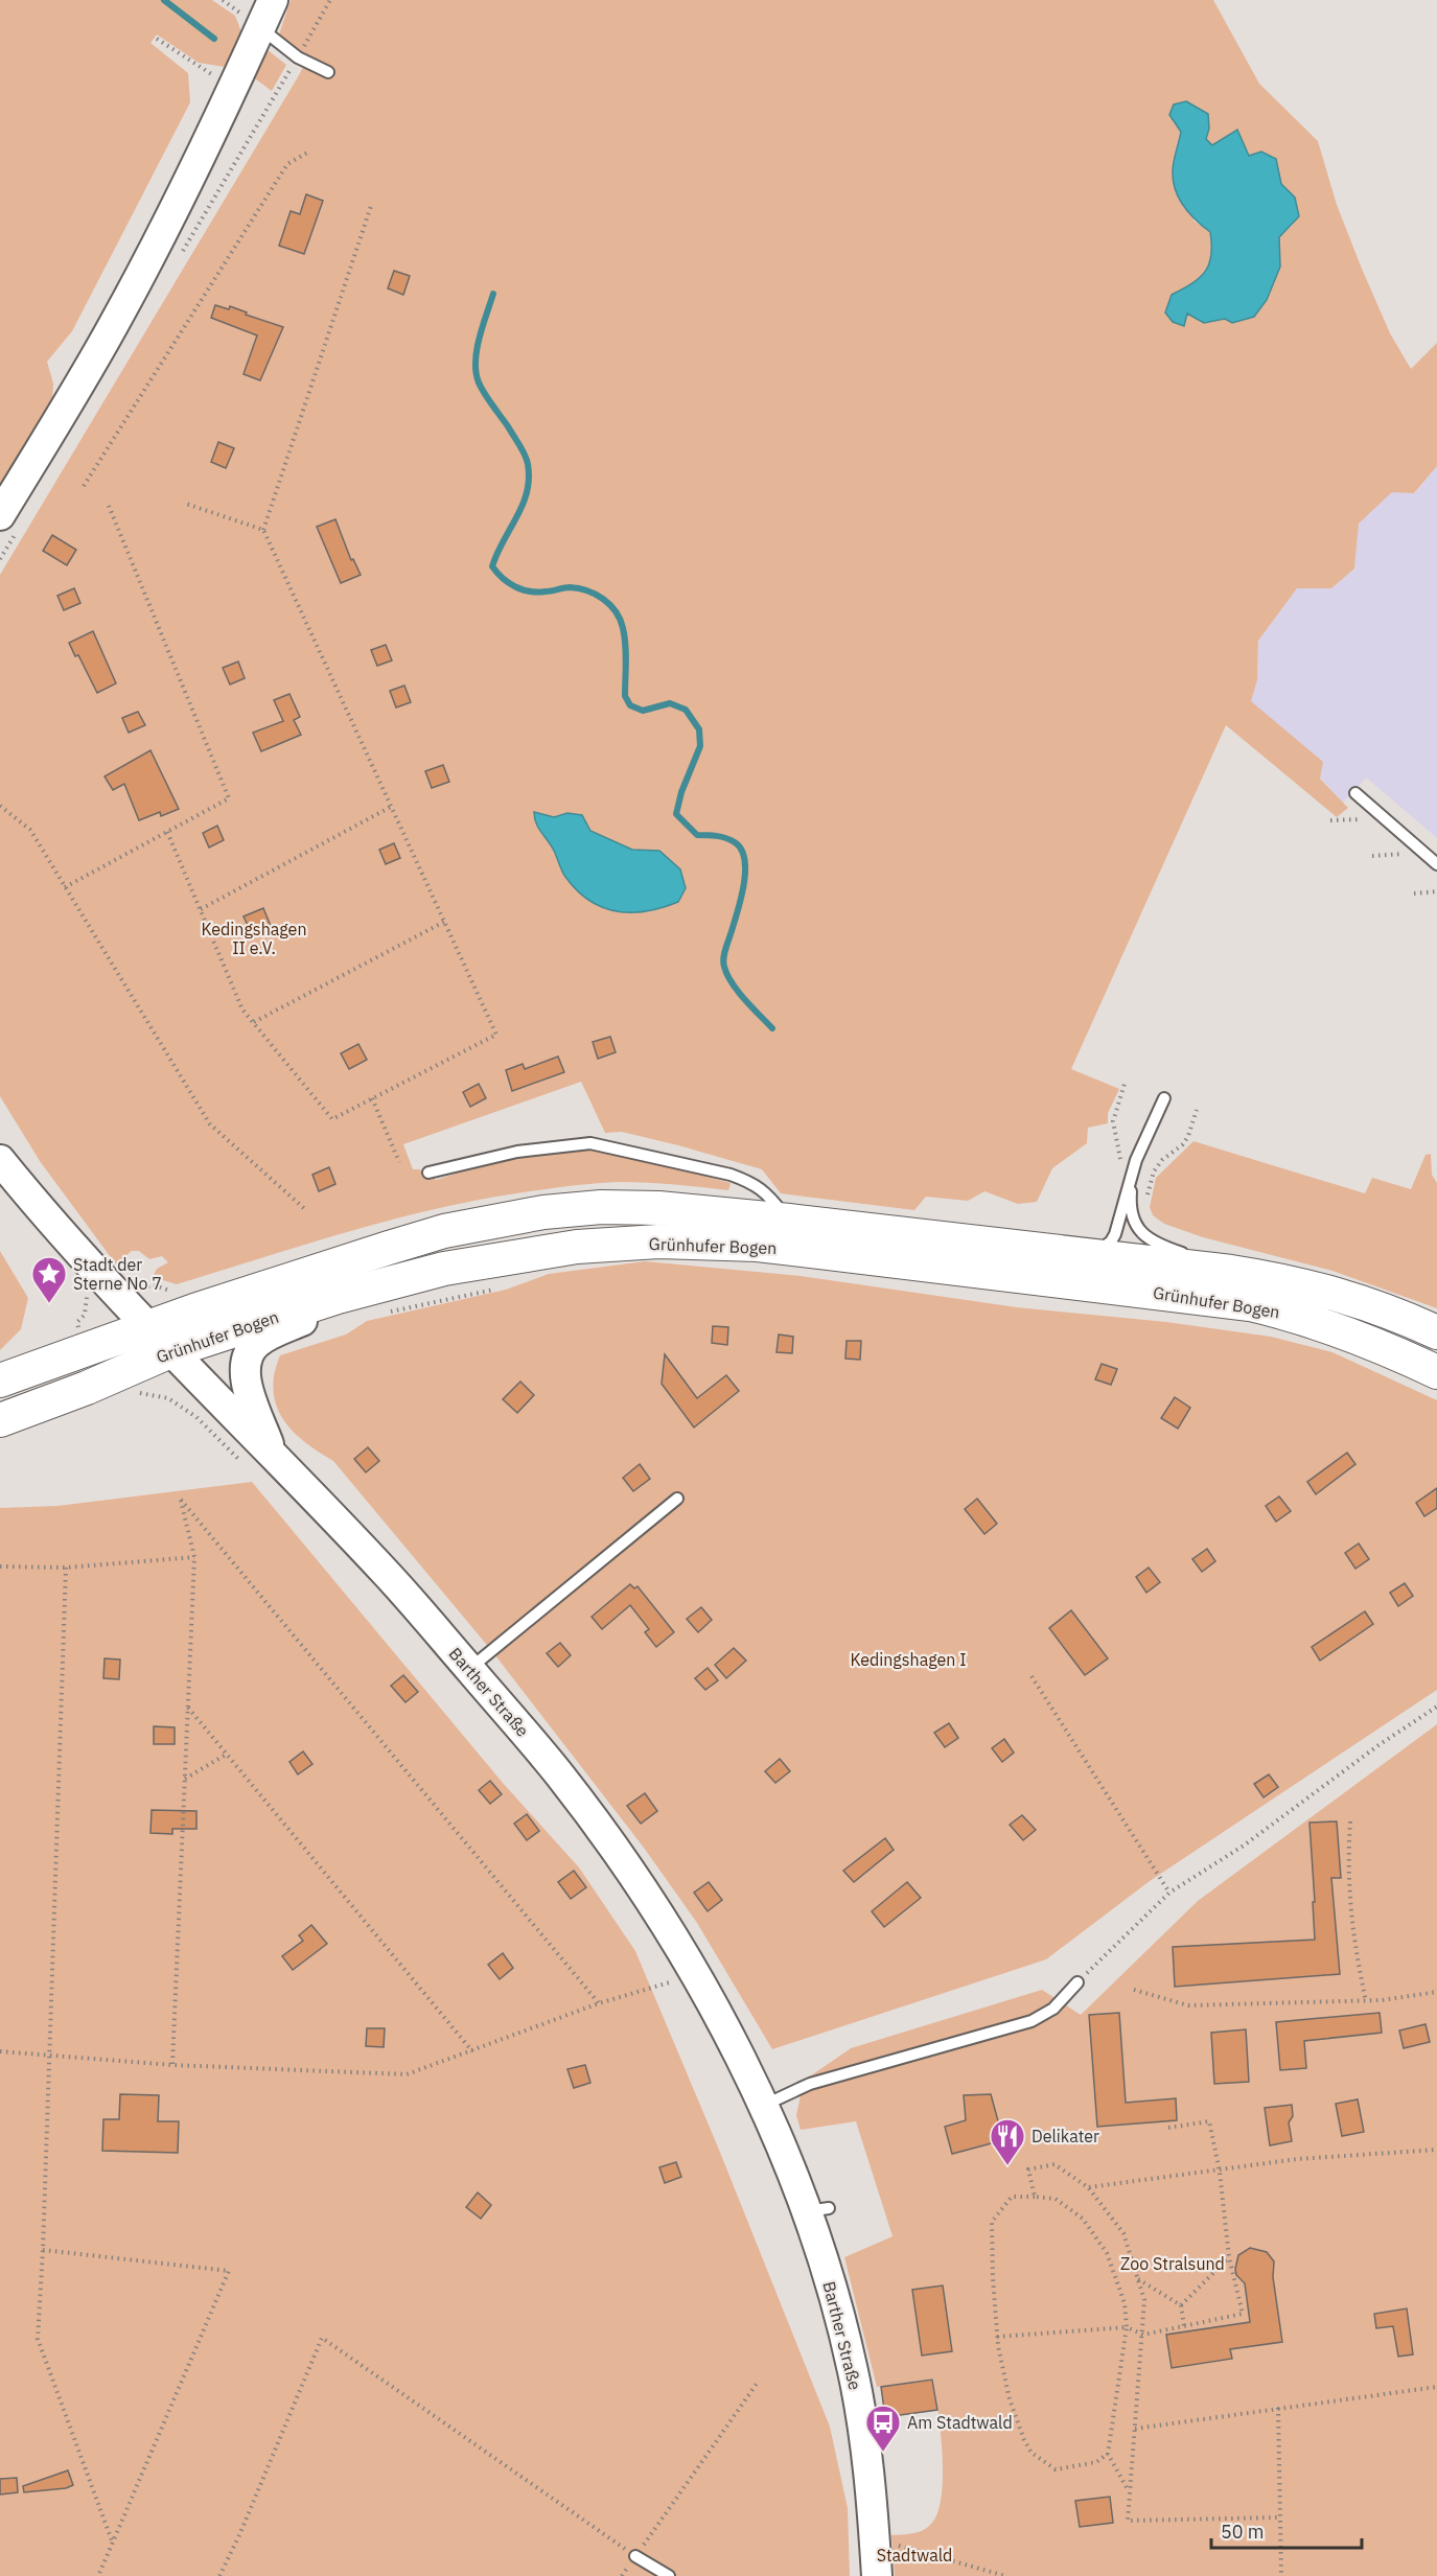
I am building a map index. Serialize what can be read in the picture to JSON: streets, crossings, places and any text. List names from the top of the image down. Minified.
{"streets":{"main road":["Grünhufer Bogen"],"street":["Barther Straße"]},"crossings":[["Grünhufer Bogen","Barther Straße"]],"parks":["Kedingshagen II e.V.","Kedingshagen I","Zoo Stralsund","Stadtwald"],"places":{"place":["Stadt der Sterne No 7"],"restaurant":["Delikater"],"bus stop":["Am Stadtwald"]},"scale_bar":"50 m"}
